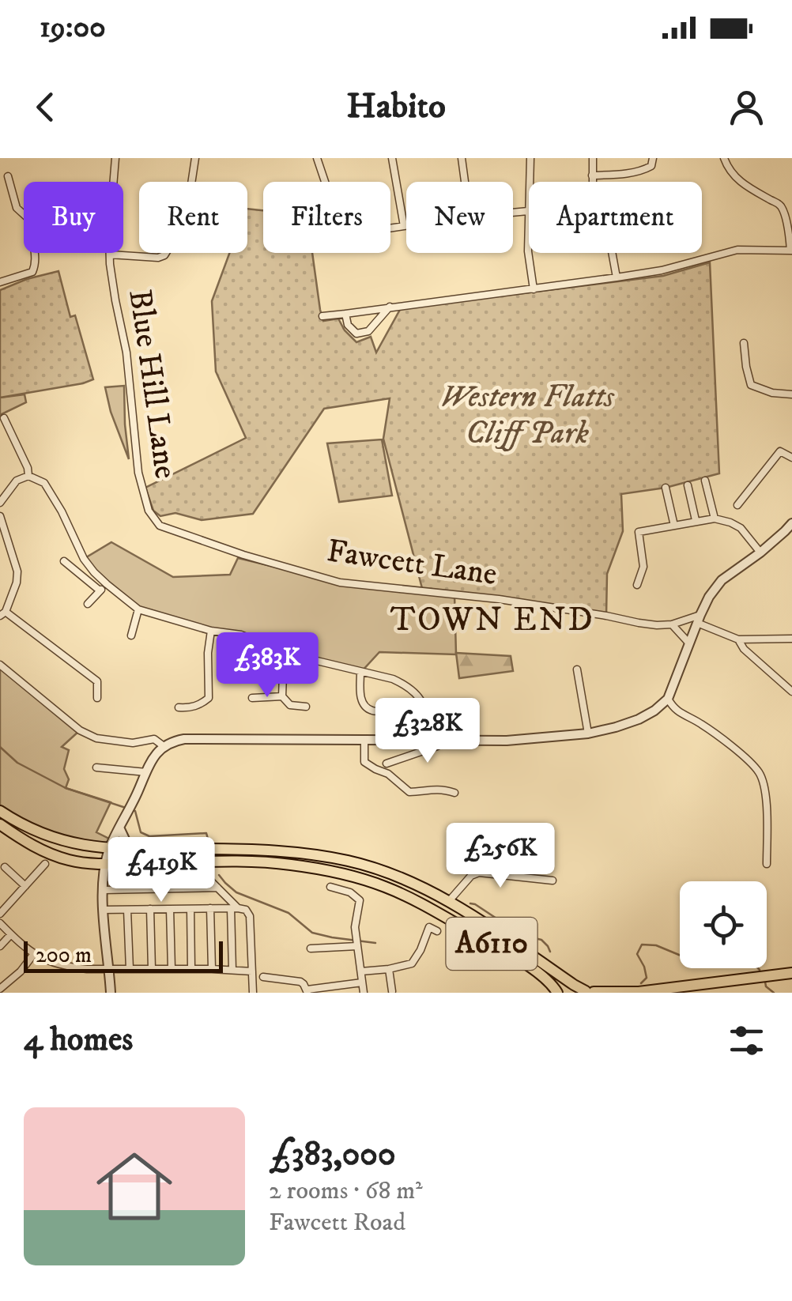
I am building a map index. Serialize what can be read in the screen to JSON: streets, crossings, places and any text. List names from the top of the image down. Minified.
{"streets":{"main road":["A6110"],"street":["Blue Hill Lane","Fawcett Lane"]},"crossings":[["Blue Hill Lane","Fawcett Lane"]],"districts":["TOWN END"],"parks":["Western Flatts Cliff Park"],"scale_bar":"200 m","page":{"status":"19:00","header":"Habito","chip":["Buy","Rent","Filters","New","Apartment"],"price":["£383K","£328K","£256K","£419K"],"scale":"200 m","heading":"4 homes","list":[{"name":"£383,000","note":"2 rooms · 68 m² · Fawcett Road"}]}}
